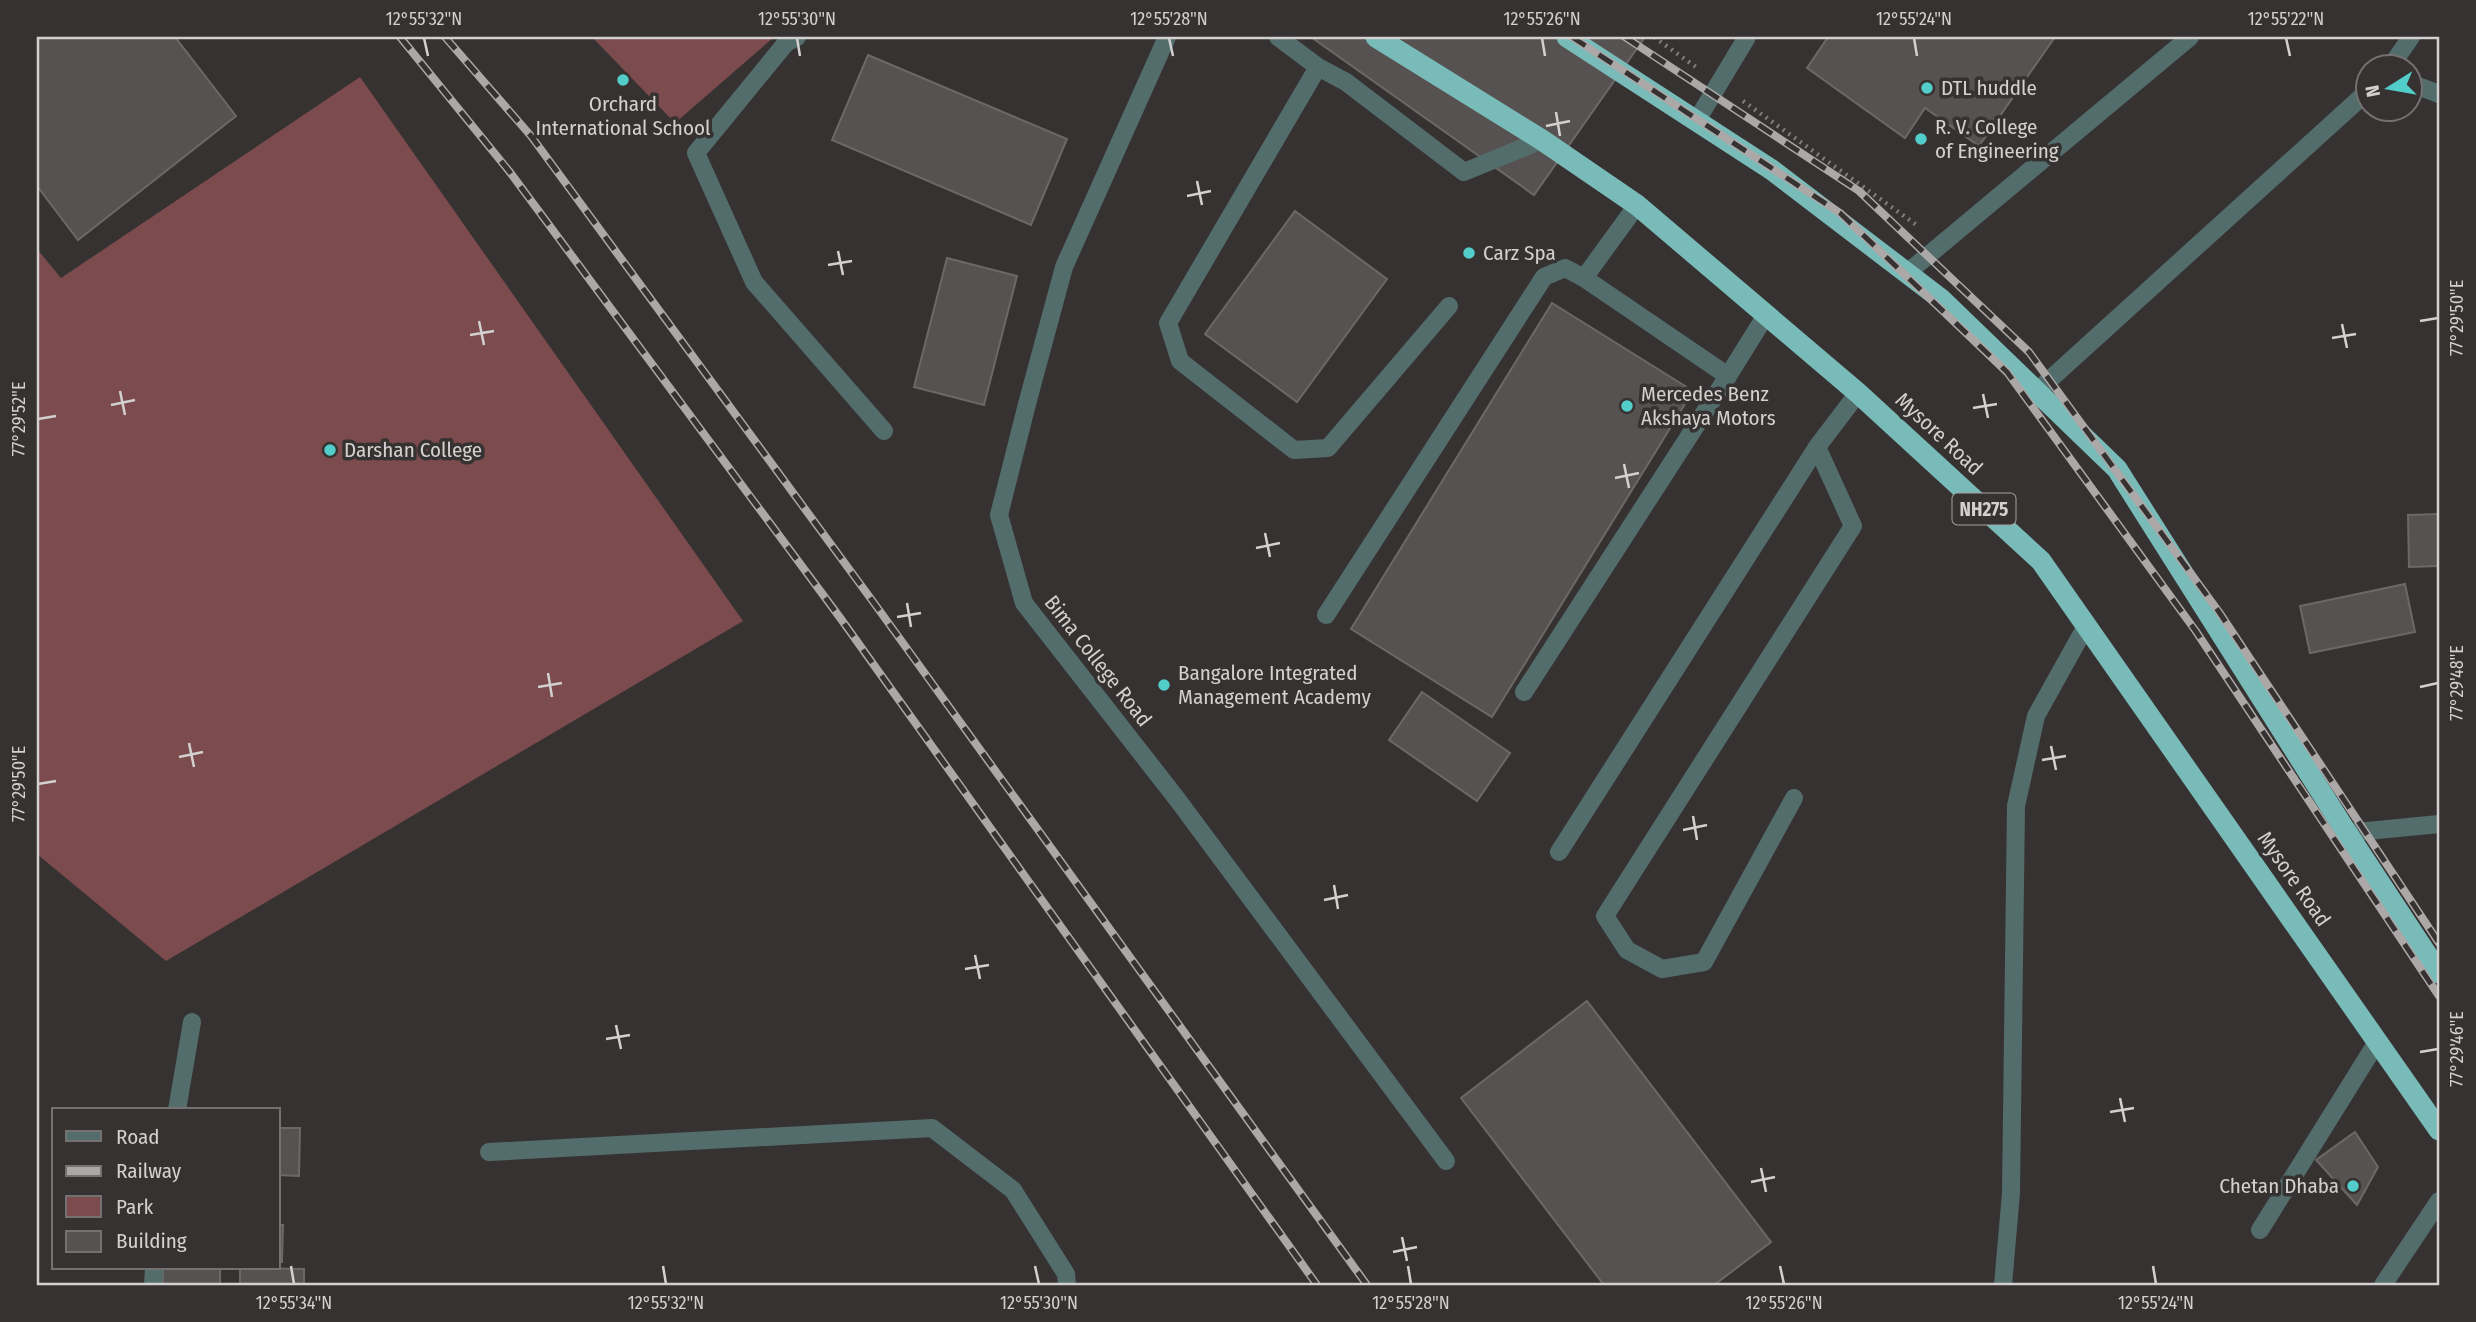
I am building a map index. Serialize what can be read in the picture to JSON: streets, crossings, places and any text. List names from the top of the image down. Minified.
{"streets":{"highway":["Mysore Road","NH275"],"street":["Bima College Road"]},"places":["Orchard International School","DTL huddle","R. V. College of Engineering","Carz Spa","Mercedes Benz Akshaya Motors","Darshan College","Bangalore Integrated Management Academy","Chetan Dhaba"],"legend":["Road","Railway","Park","Building"],"north":"left","coordinates":["12°55'32\"N","12°55'30\"N","12°55'28\"N","12°55'26\"N","12°55'24\"N","12°55'22\"N","77°29'50\"E","77°29'52\"E","77°29'48\"E","77°29'46\"E","12°55'34\"N"]}
